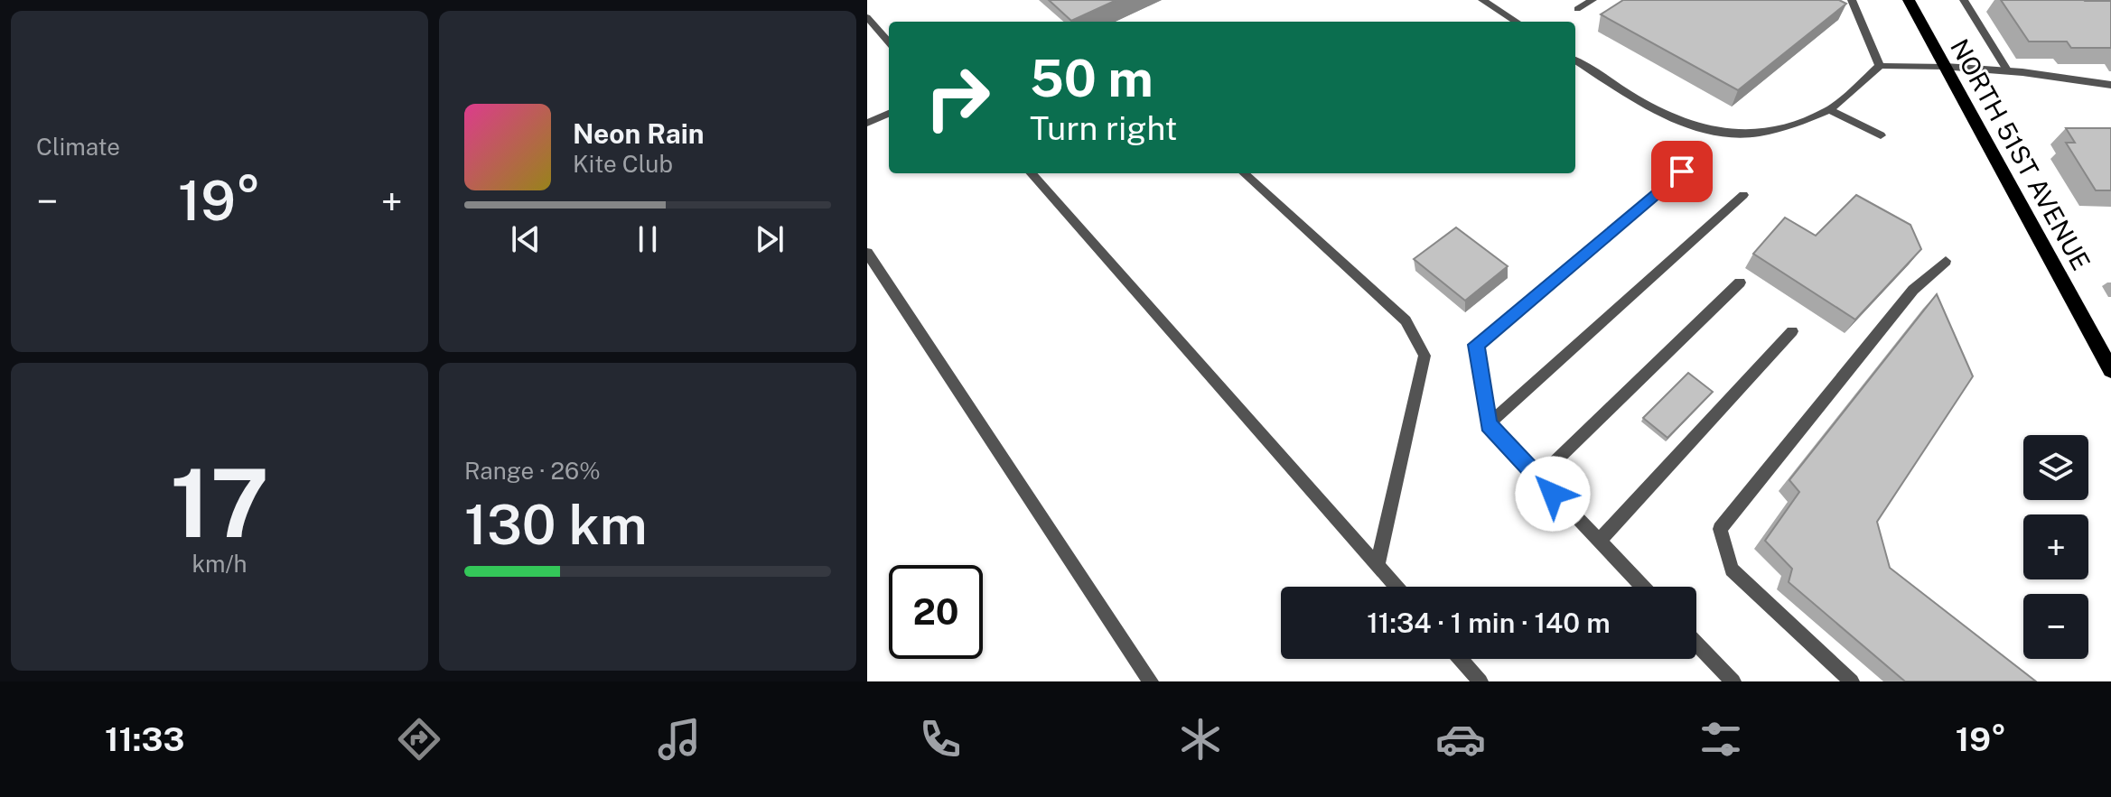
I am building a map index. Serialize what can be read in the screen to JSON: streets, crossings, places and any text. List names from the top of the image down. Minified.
{"streets":{"main road":["NORTH 51ST AVENUE"]},"page":{"tile":["Climate",["17","km/h"],["Range · 26%","130 km"]],"turn":["50 m","Turn right"],"song":["Neon Rain","Kite Club"],"heat":["−","19°","+"],"map_buttons":["+","−"],"limit":"20","trip":"11:34 · 1 min · 140 m","tabs":["11:33","19°"]}}
